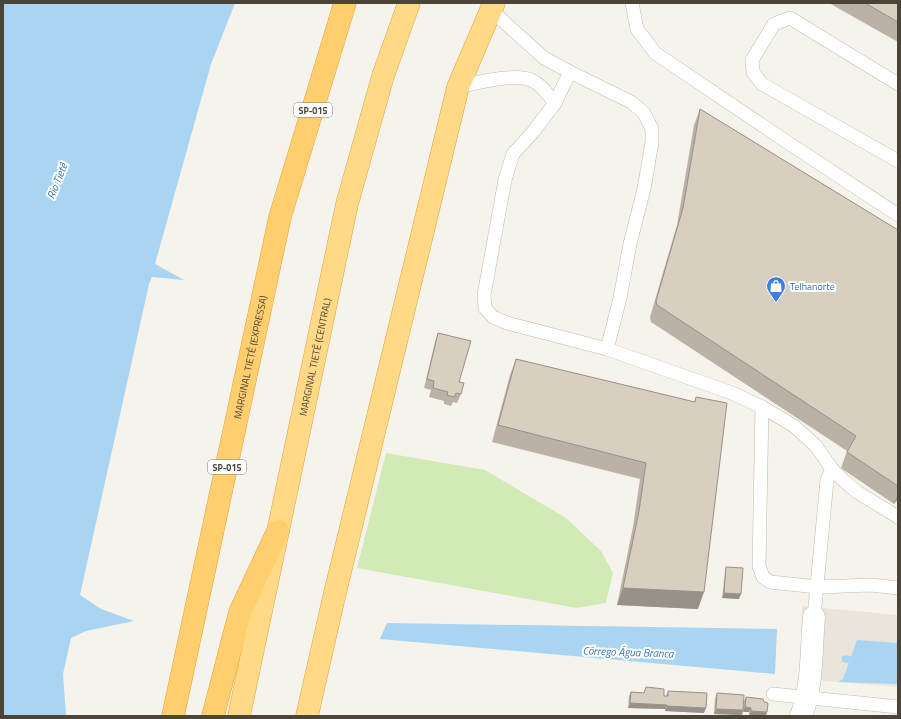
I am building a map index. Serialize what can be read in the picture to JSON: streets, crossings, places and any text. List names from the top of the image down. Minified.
{"streets":{"highway":["SP-015","MARGINAL TIETÊ (EXPRESSA)","MARGINAL TIETÊ (CENTRAL)"]},"water":["Rio Tietê","Córrego Água Branca"],"places":{"shop":["Telhanorte"]}}
